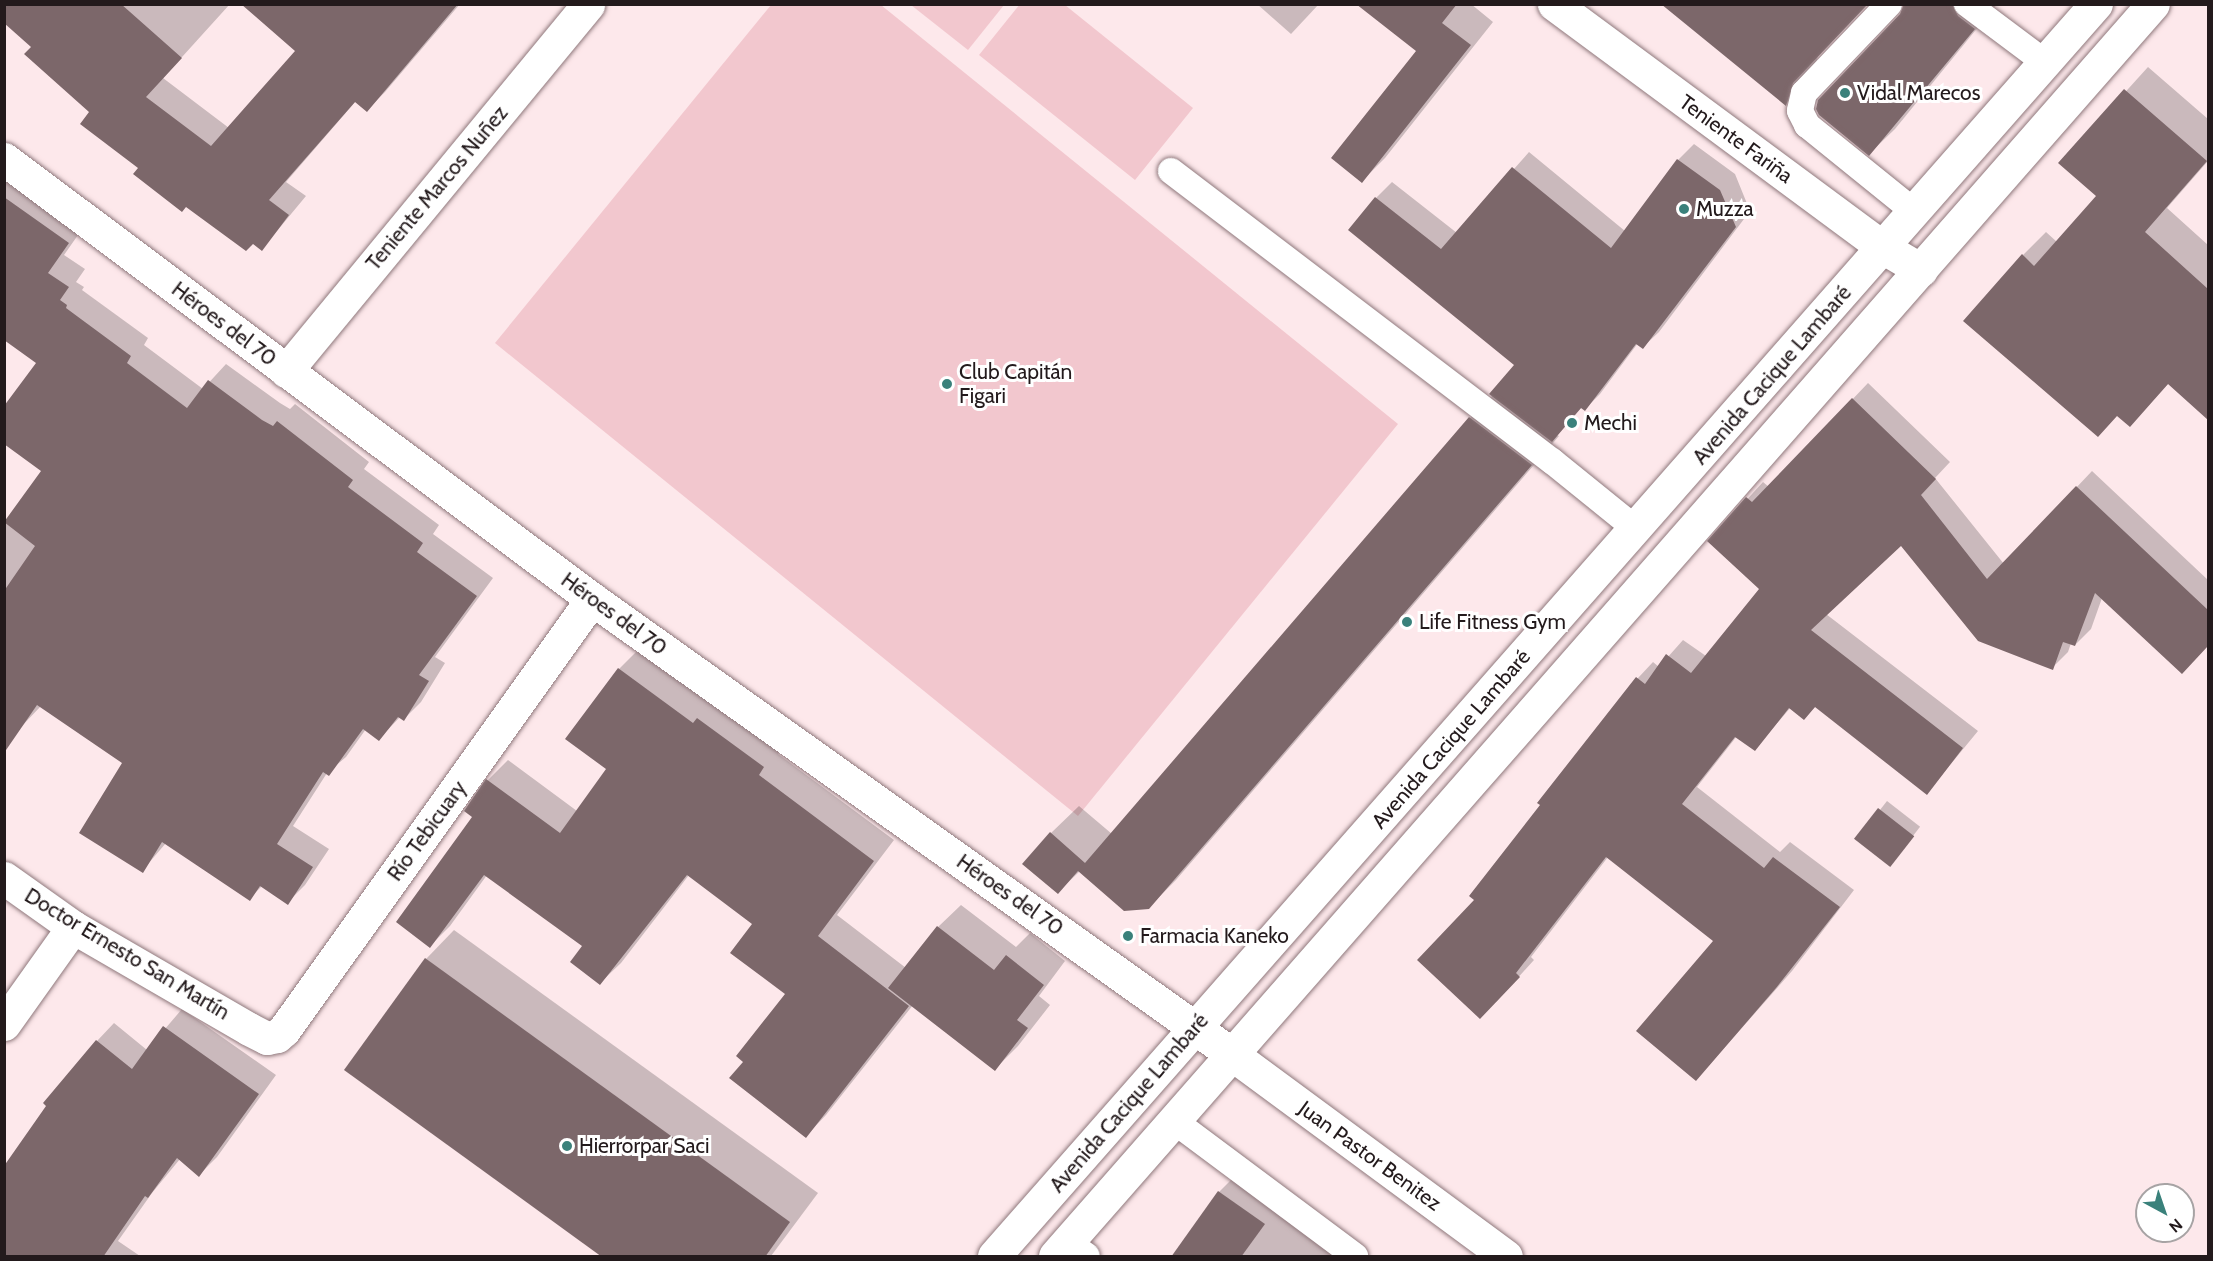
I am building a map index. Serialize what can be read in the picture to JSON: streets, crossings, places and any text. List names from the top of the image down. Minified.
{"streets":{"street":["Teniente Fariña","Teniente Marcos Nuñez","Héroes del 70","Avenida Cacique Lambaré","Río Tebicuary","Doctor Ernesto San Martín","Juan Pastor Benitez"]},"crossings":[["Teniente Fariña","Avenida Cacique Lambaré"],["Teniente Marcos Nuñez","Héroes del 70"],["Héroes del 70","Avenida Cacique Lambaré"],["Héroes del 70","Río Tebicuary"],["Héroes del 70","Juan Pastor Benitez"],["Avenida Cacique Lambaré","Juan Pastor Benitez"],["Río Tebicuary","Doctor Ernesto San Martín"]],"places":["Vidal Marecos","Muzza","Club Capitán Figari","Mechi","Life Fitness Gym","Farmacia Kaneko","Hierrorpar Saci"],"north":"bottom right"}
